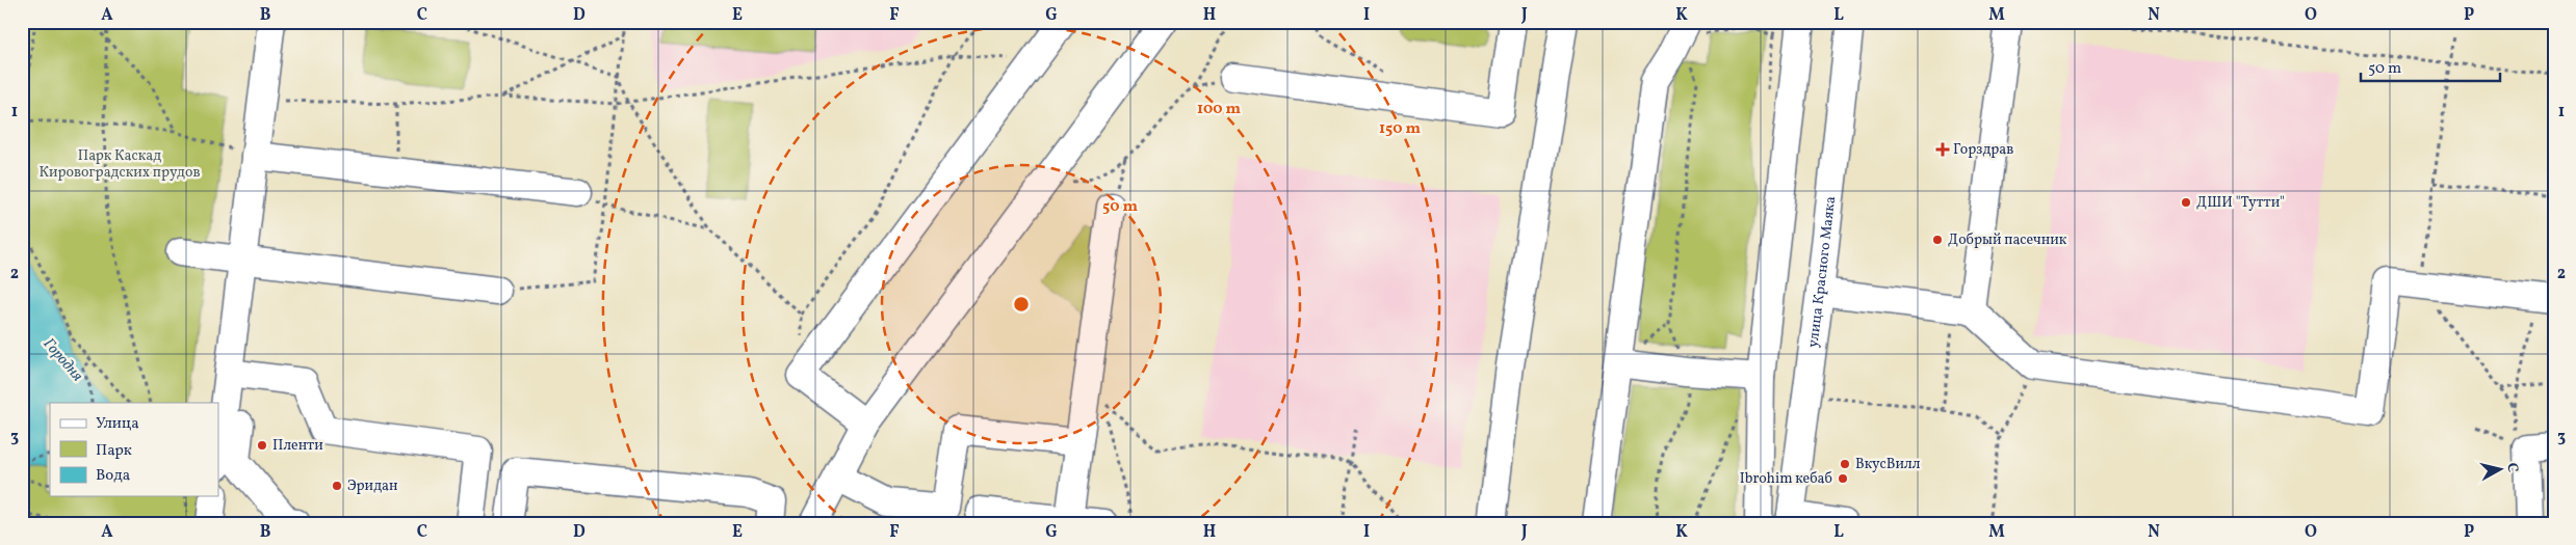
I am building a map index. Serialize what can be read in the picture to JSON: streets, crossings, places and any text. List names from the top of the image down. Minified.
{"streets":{"street":["улица Красного Маяка"]},"water":["Городня"],"parks":["Парк Каскад Кировоградских прудов"],"places":{"health":["Горздрав"],"other":["ДШИ \"Тутти\"","Добрый пасечник","Пленти","ВкусВилл","Ibrohim кебаб","Эридан"]},"legend":["Улица","Парк","Вода"],"scale_bar":"50 m","north":"right","grid":{"columns":["A","B","C","D","E","F","G","H","I","J","K","L","M","N","O","P"],"rows":["1","2","3"]},"rings":["100 m","150 m","50 m"]}
